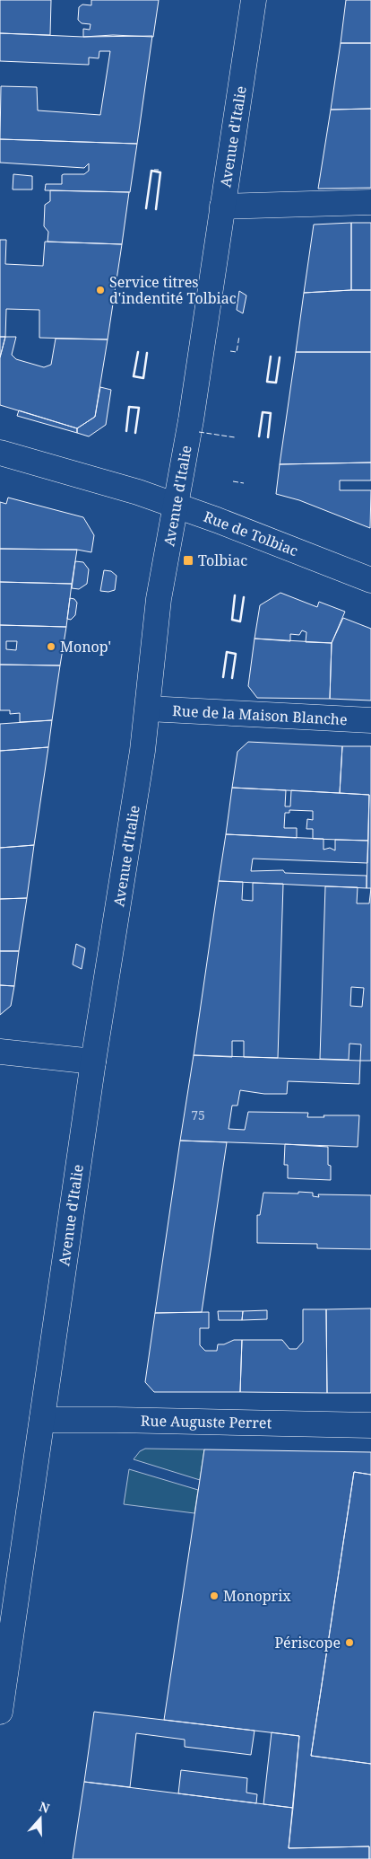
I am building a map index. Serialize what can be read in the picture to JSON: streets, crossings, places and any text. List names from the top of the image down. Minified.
{"streets":{"main road":["Avenue d'Italie","Rue de Tolbiac","Rue de la Maison Blanche","Rue Auguste Perret"]},"crossings":[["Avenue d'Italie","Rue de Tolbiac"],["Avenue d'Italie","Rue de la Maison Blanche"],["Avenue d'Italie","Rue Auguste Perret"]],"places":{"other":["Service titres d'indentité Tolbiac","Monop'","Monoprix","Périscope"],"transit":["Tolbiac"]},"house_numbers":["75"],"north":"top"}
